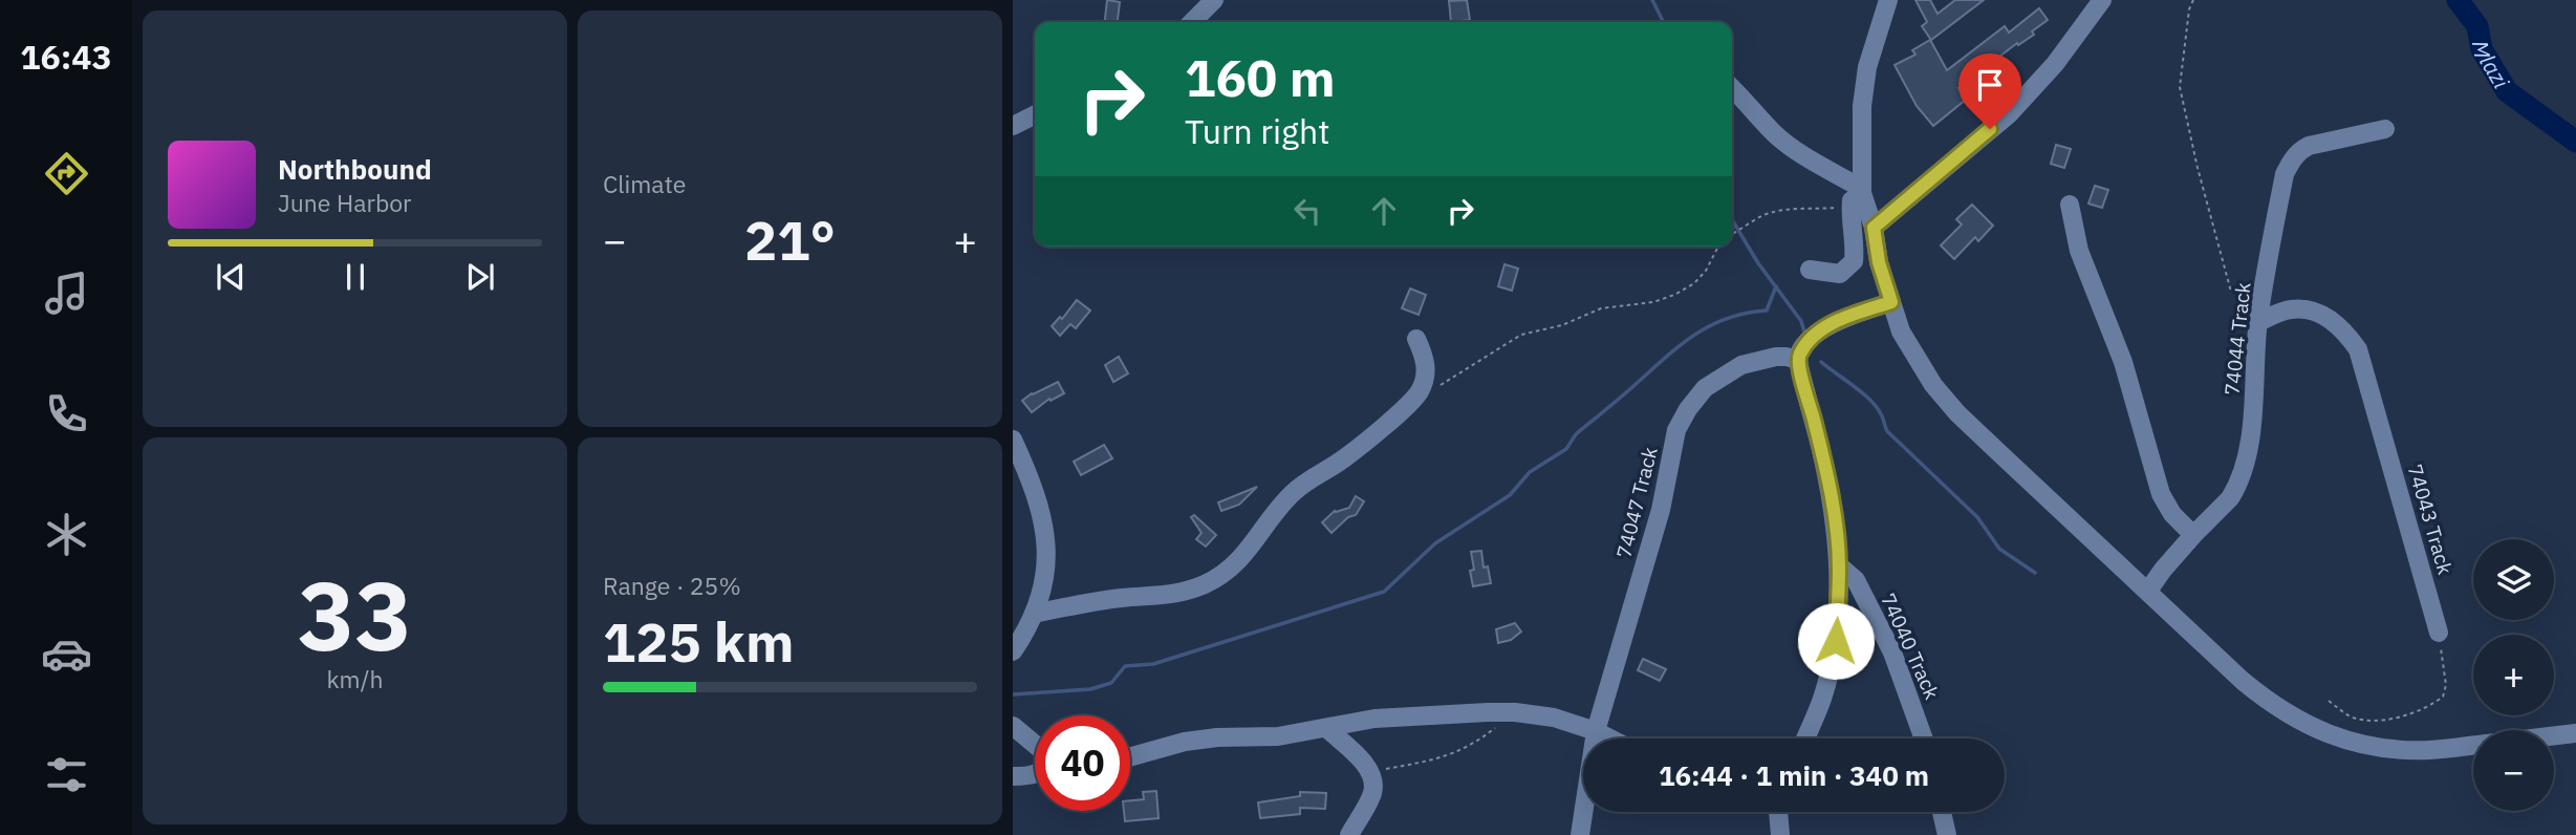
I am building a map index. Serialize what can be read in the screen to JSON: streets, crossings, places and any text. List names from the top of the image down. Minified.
{"streets":{"street":["74044 Track","74047 Track","74043 Track","74040 Track"]},"crossings":[["74044 Track","74043 Track"]],"water":["Mlazi"],"page":{"tabs":"16:43","tile":["Climate",["33","km/h"],["Range · 25%","125 km"]],"turn":["160 m","Turn right"],"song":["Northbound","June Harbor"],"heat":["−","21°","+"],"map_buttons":["+","−"],"limit":"40","trip":"16:44 · 1 min · 340 m"}}
